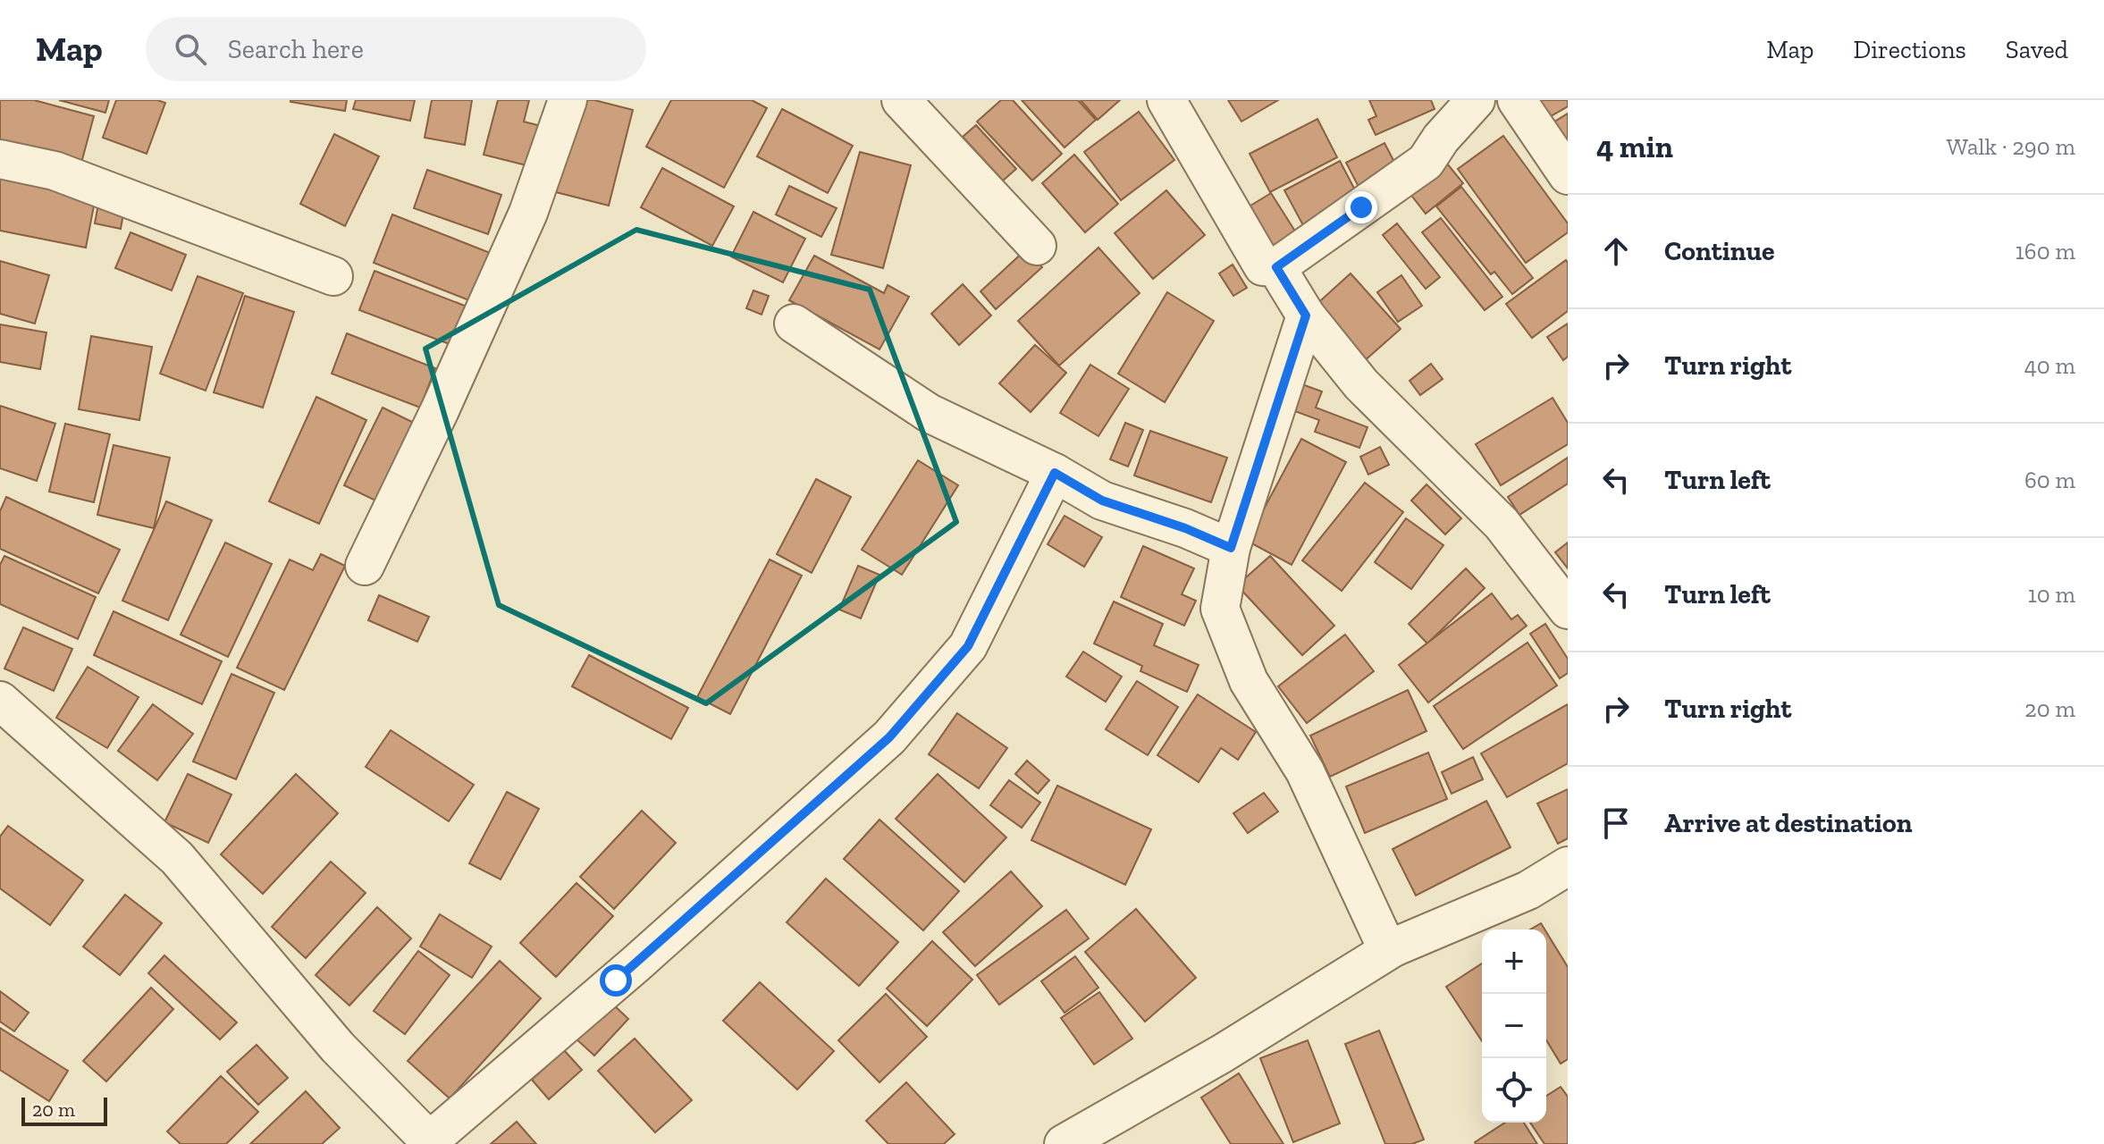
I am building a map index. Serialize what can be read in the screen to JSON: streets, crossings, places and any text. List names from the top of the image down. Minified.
{"scale_bar":"20 m","page":{"header":"Map","search":"Search here","nav":["Map","Directions","Saved"],"heading":["4 min","Walk · 290 m"],"list":[["Continue","160 m"],["Turn right","40 m"],["Turn left","60 m"],["Turn left","10 m"],["Turn right","20 m"],"Arrive at destination"],"map_buttons":["+","−"],"scale":"20 m"}}
